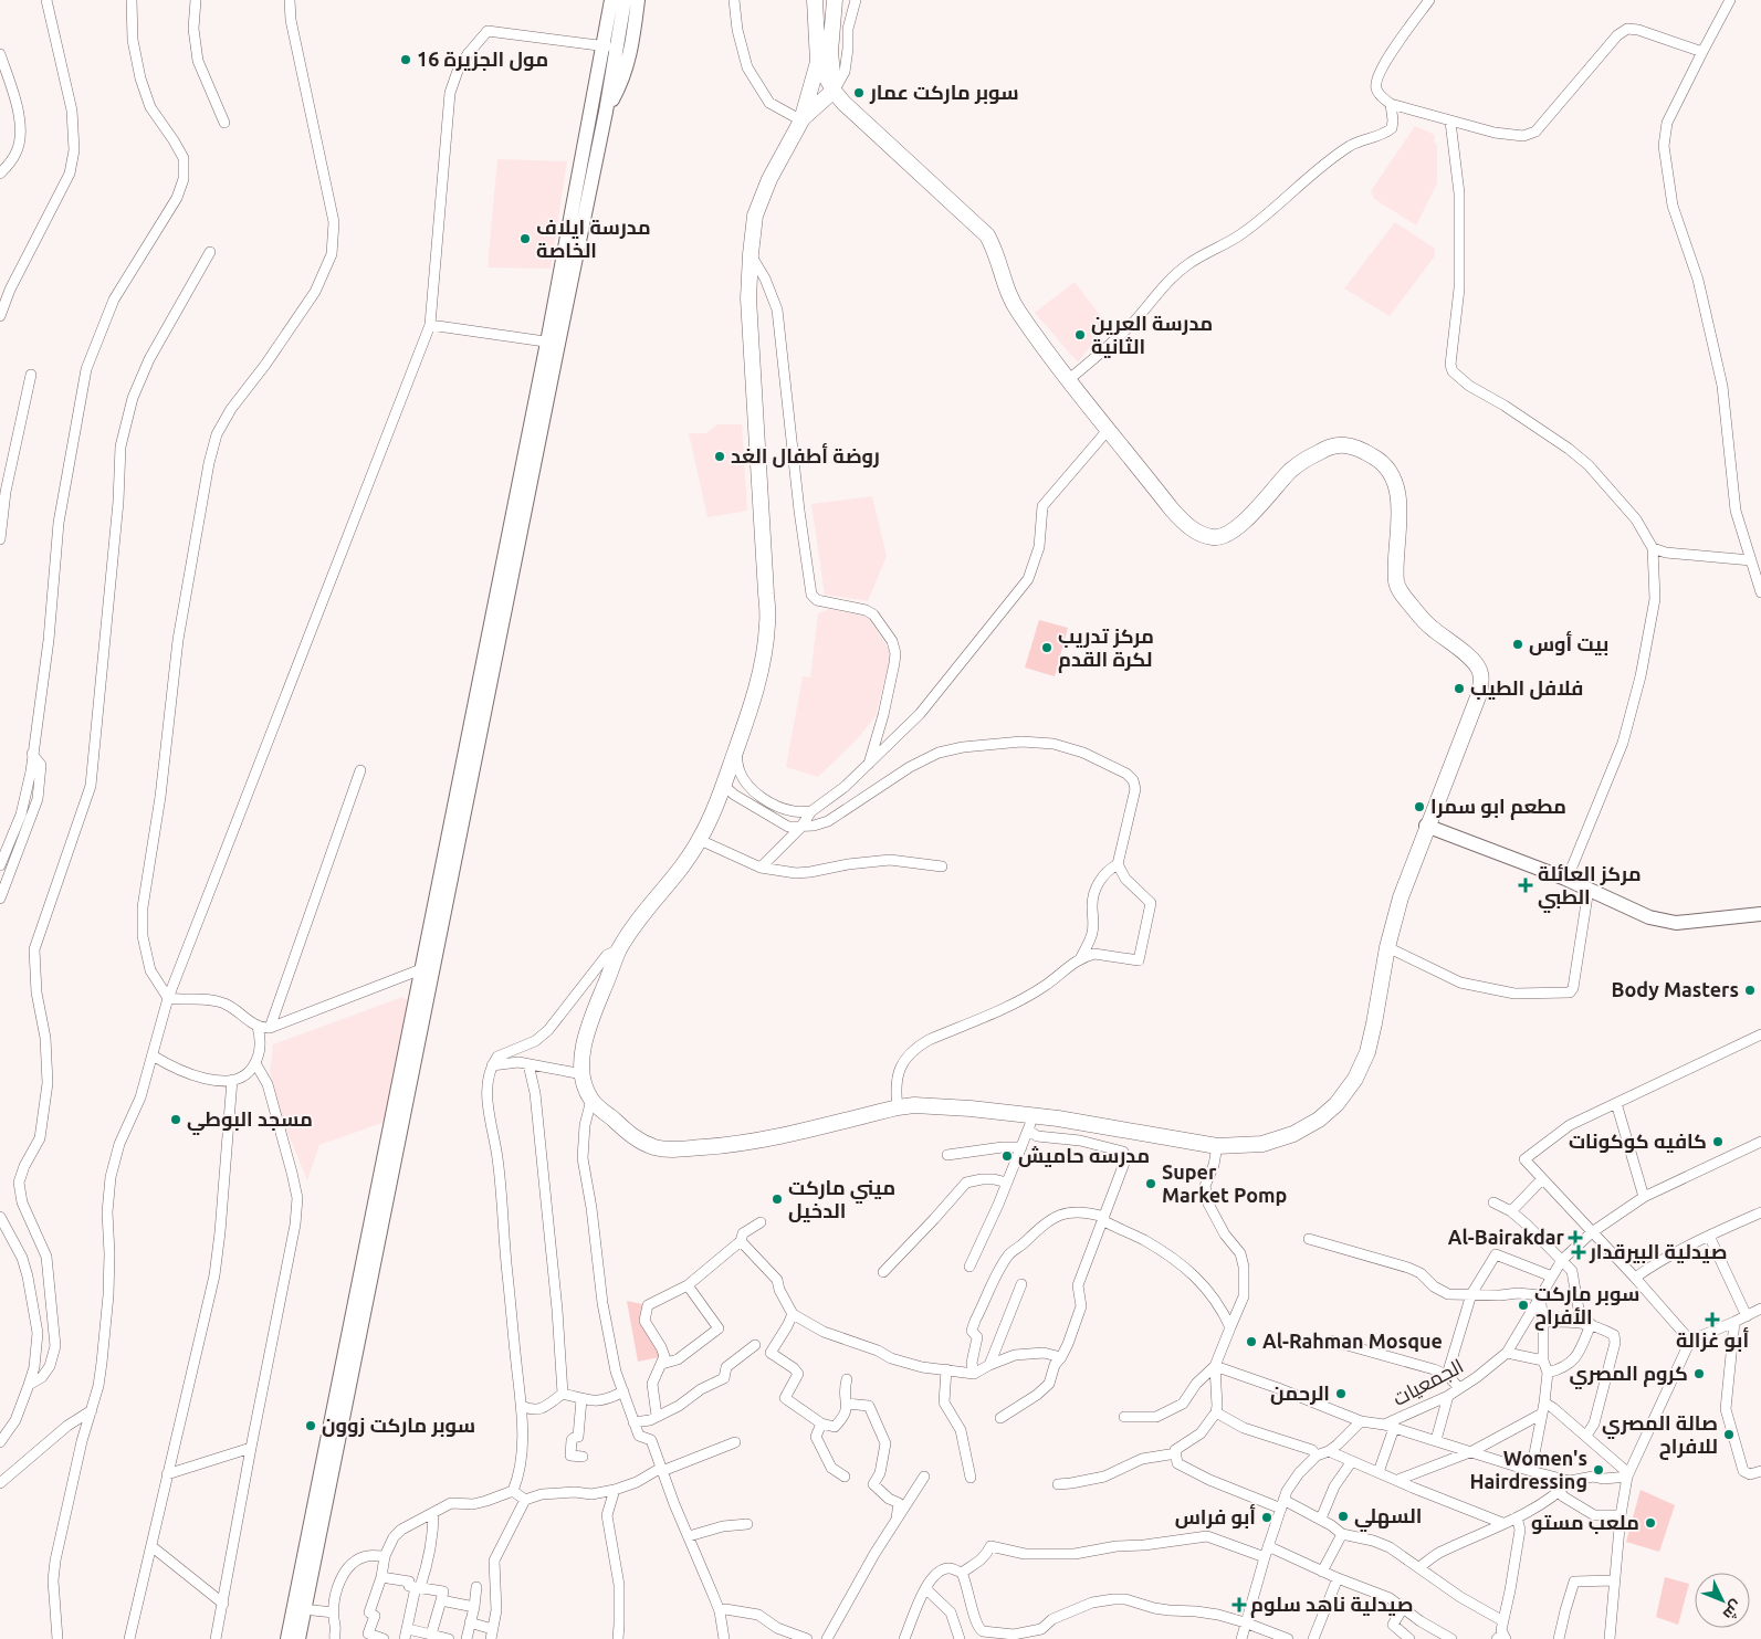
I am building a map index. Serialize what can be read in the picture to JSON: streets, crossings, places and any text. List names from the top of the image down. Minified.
{"streets":{"street":["الجمعيات"]},"places":{"other":["مول الجزيرة 16","سوبر ماركت عمار","مدرسة ايلاف الخاصة","مدرسة العرين الثانية","روضة أطفال الغد","بيت أوس","مركز تدريب لكرة القدم","فلافل الطيب","مطعم ابو سمرا","Body Masters","مسجد البوطي","كافيه كوكونات","مدرسه حاميش","Super Market Pomp","ميني ماركت الدخيل","سوبر ماركت الأفراح","Al-Rahman Mosque","كروم المصري","الرحمن","سوبر ماركت زوون","صالة المصري للافراح","Women's Hairdressing","السهلي","أبو فراس","ملعب مستو"],"health":["مركز العائلة الطبي","Al-Bairakdar","صيدلية البيرقدار","أبو غزالة","صيدلية ناهد سلوم"]},"north":"bottom right"}
